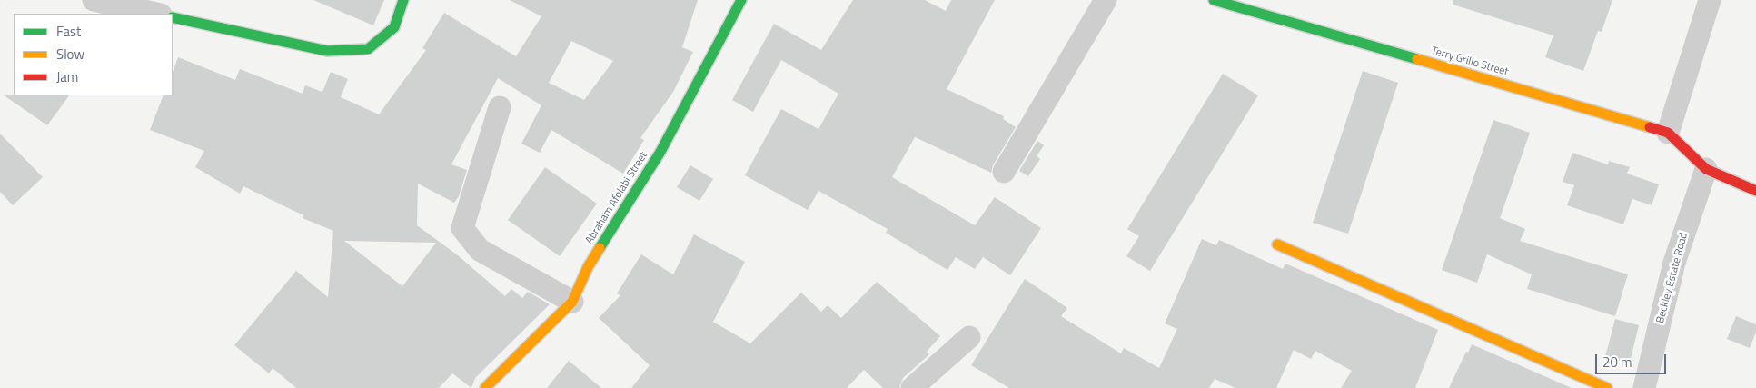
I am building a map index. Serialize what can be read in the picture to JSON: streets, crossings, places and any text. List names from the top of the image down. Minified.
{"streets":{"street":["Terry Grillo Street","Abraham Afolabi Street","Beckley Estate Road"]},"crossings":[["Terry Grillo Street","Beckley Estate Road"]],"legend":["Fast","Slow","Jam"],"scale_bar":"20 m"}
